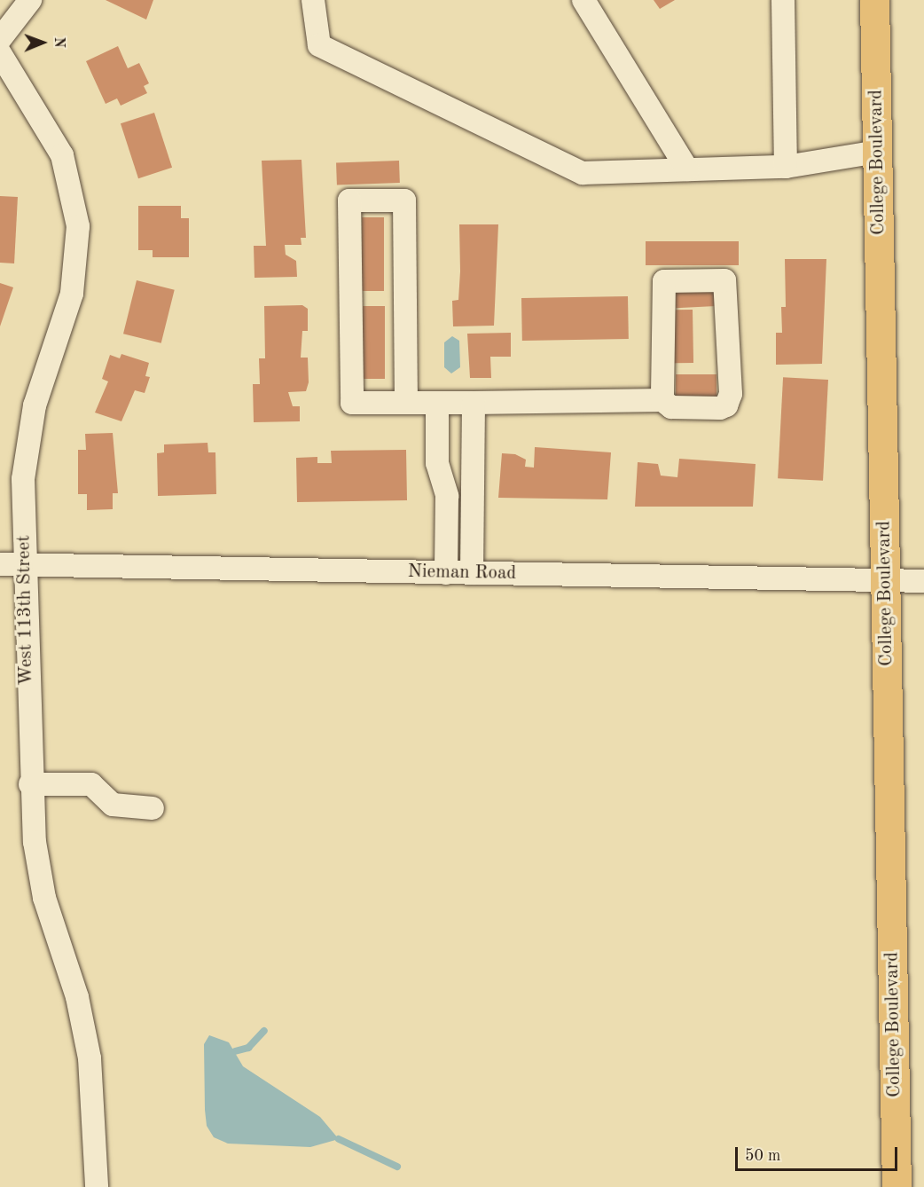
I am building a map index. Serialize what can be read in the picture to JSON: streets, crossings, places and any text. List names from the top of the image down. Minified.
{"streets":{"main road":["College Boulevard"],"street":["Nieman Road","West 113th Street"]},"crossings":[["College Boulevard","Nieman Road"],["Nieman Road","West 113th Street"]],"scale_bar":"50 m","north":"right"}
